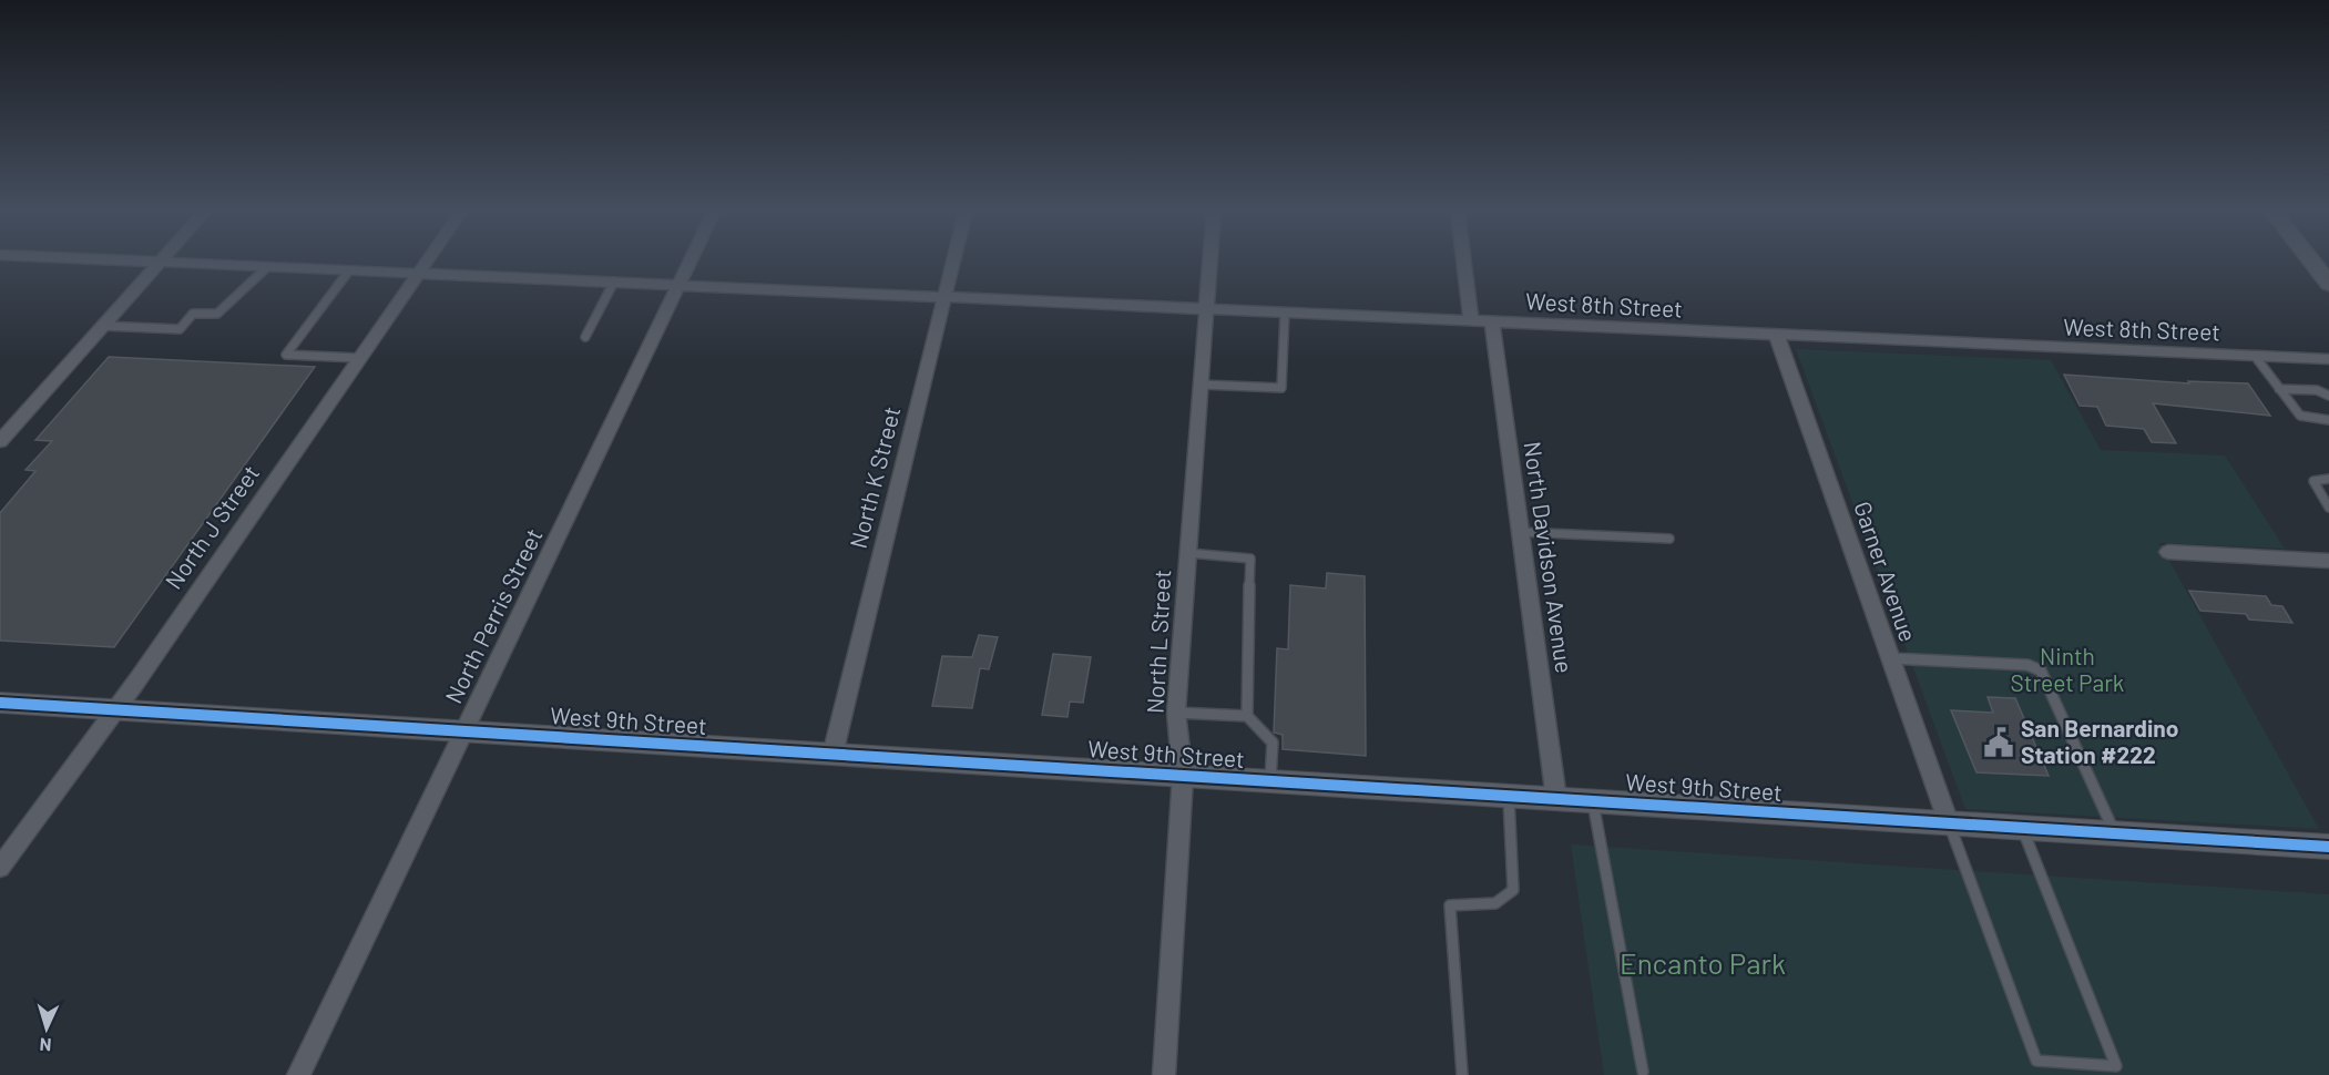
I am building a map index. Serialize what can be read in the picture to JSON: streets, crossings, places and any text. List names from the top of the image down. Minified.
{"streets":{"street":["West 8th Street","North K Street","North J Street","North Davidson Avenue","Garner Avenue","North Perris Street","North L Street","West 9th Street"]},"crossings":[["West 8th Street","North K Street"],["West 8th Street","North J Street"],["West 8th Street","North Davidson Avenue"],["West 8th Street","Garner Avenue"],["West 8th Street","North Perris Street"],["West 8th Street","North L Street"],["North K Street","West 9th Street"],["North J Street","West 9th Street"],["North Davidson Avenue","West 9th Street"],["Garner Avenue","West 9th Street"],["North Perris Street","West 9th Street"],["North L Street","West 9th Street"]],"parks":["Ninth Street Park","Encanto Park"],"places":{"public building":["San Bernardino Station #222"]},"north":"bottom"}
